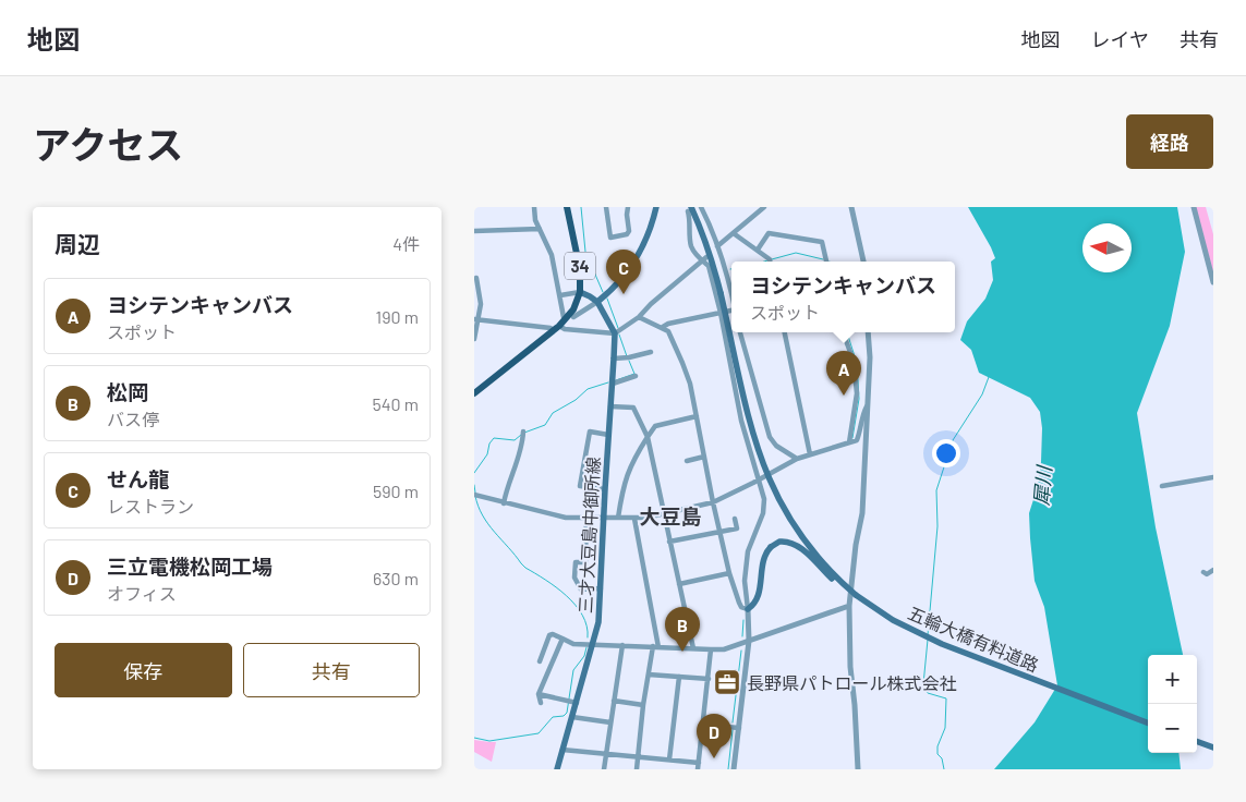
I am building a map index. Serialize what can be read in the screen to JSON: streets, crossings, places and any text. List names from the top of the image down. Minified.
{"streets":{"main road":["34","三才大豆島中御所線","五輪大橋有料道路"]},"districts":["大豆島"],"water":["犀川"],"places":{"office":["長野県パトロール株式会社"]},"north":"left","page":{"header":"地図","nav":["地図","レイヤ","共有"],"title":"アクセス","buttons":["経路",["保存","共有"]],"heading":["周辺","4件"],"pins":["C","A","B","D"],"popup":["ヨシテンキャンバス","スポット"],"list":[{"mark":"A","name":"ヨシテンキャンバス","note":"スポット","value":"190 m"},{"mark":"B","name":"松岡","note":"バス停","value":"540 m"},{"mark":"C","name":"せん龍","note":"レストラン","value":"590 m"},{"mark":"D","name":"三立電機松岡工場","note":"オフィス","value":"630 m"}],"map_buttons":["+","−"]}}
